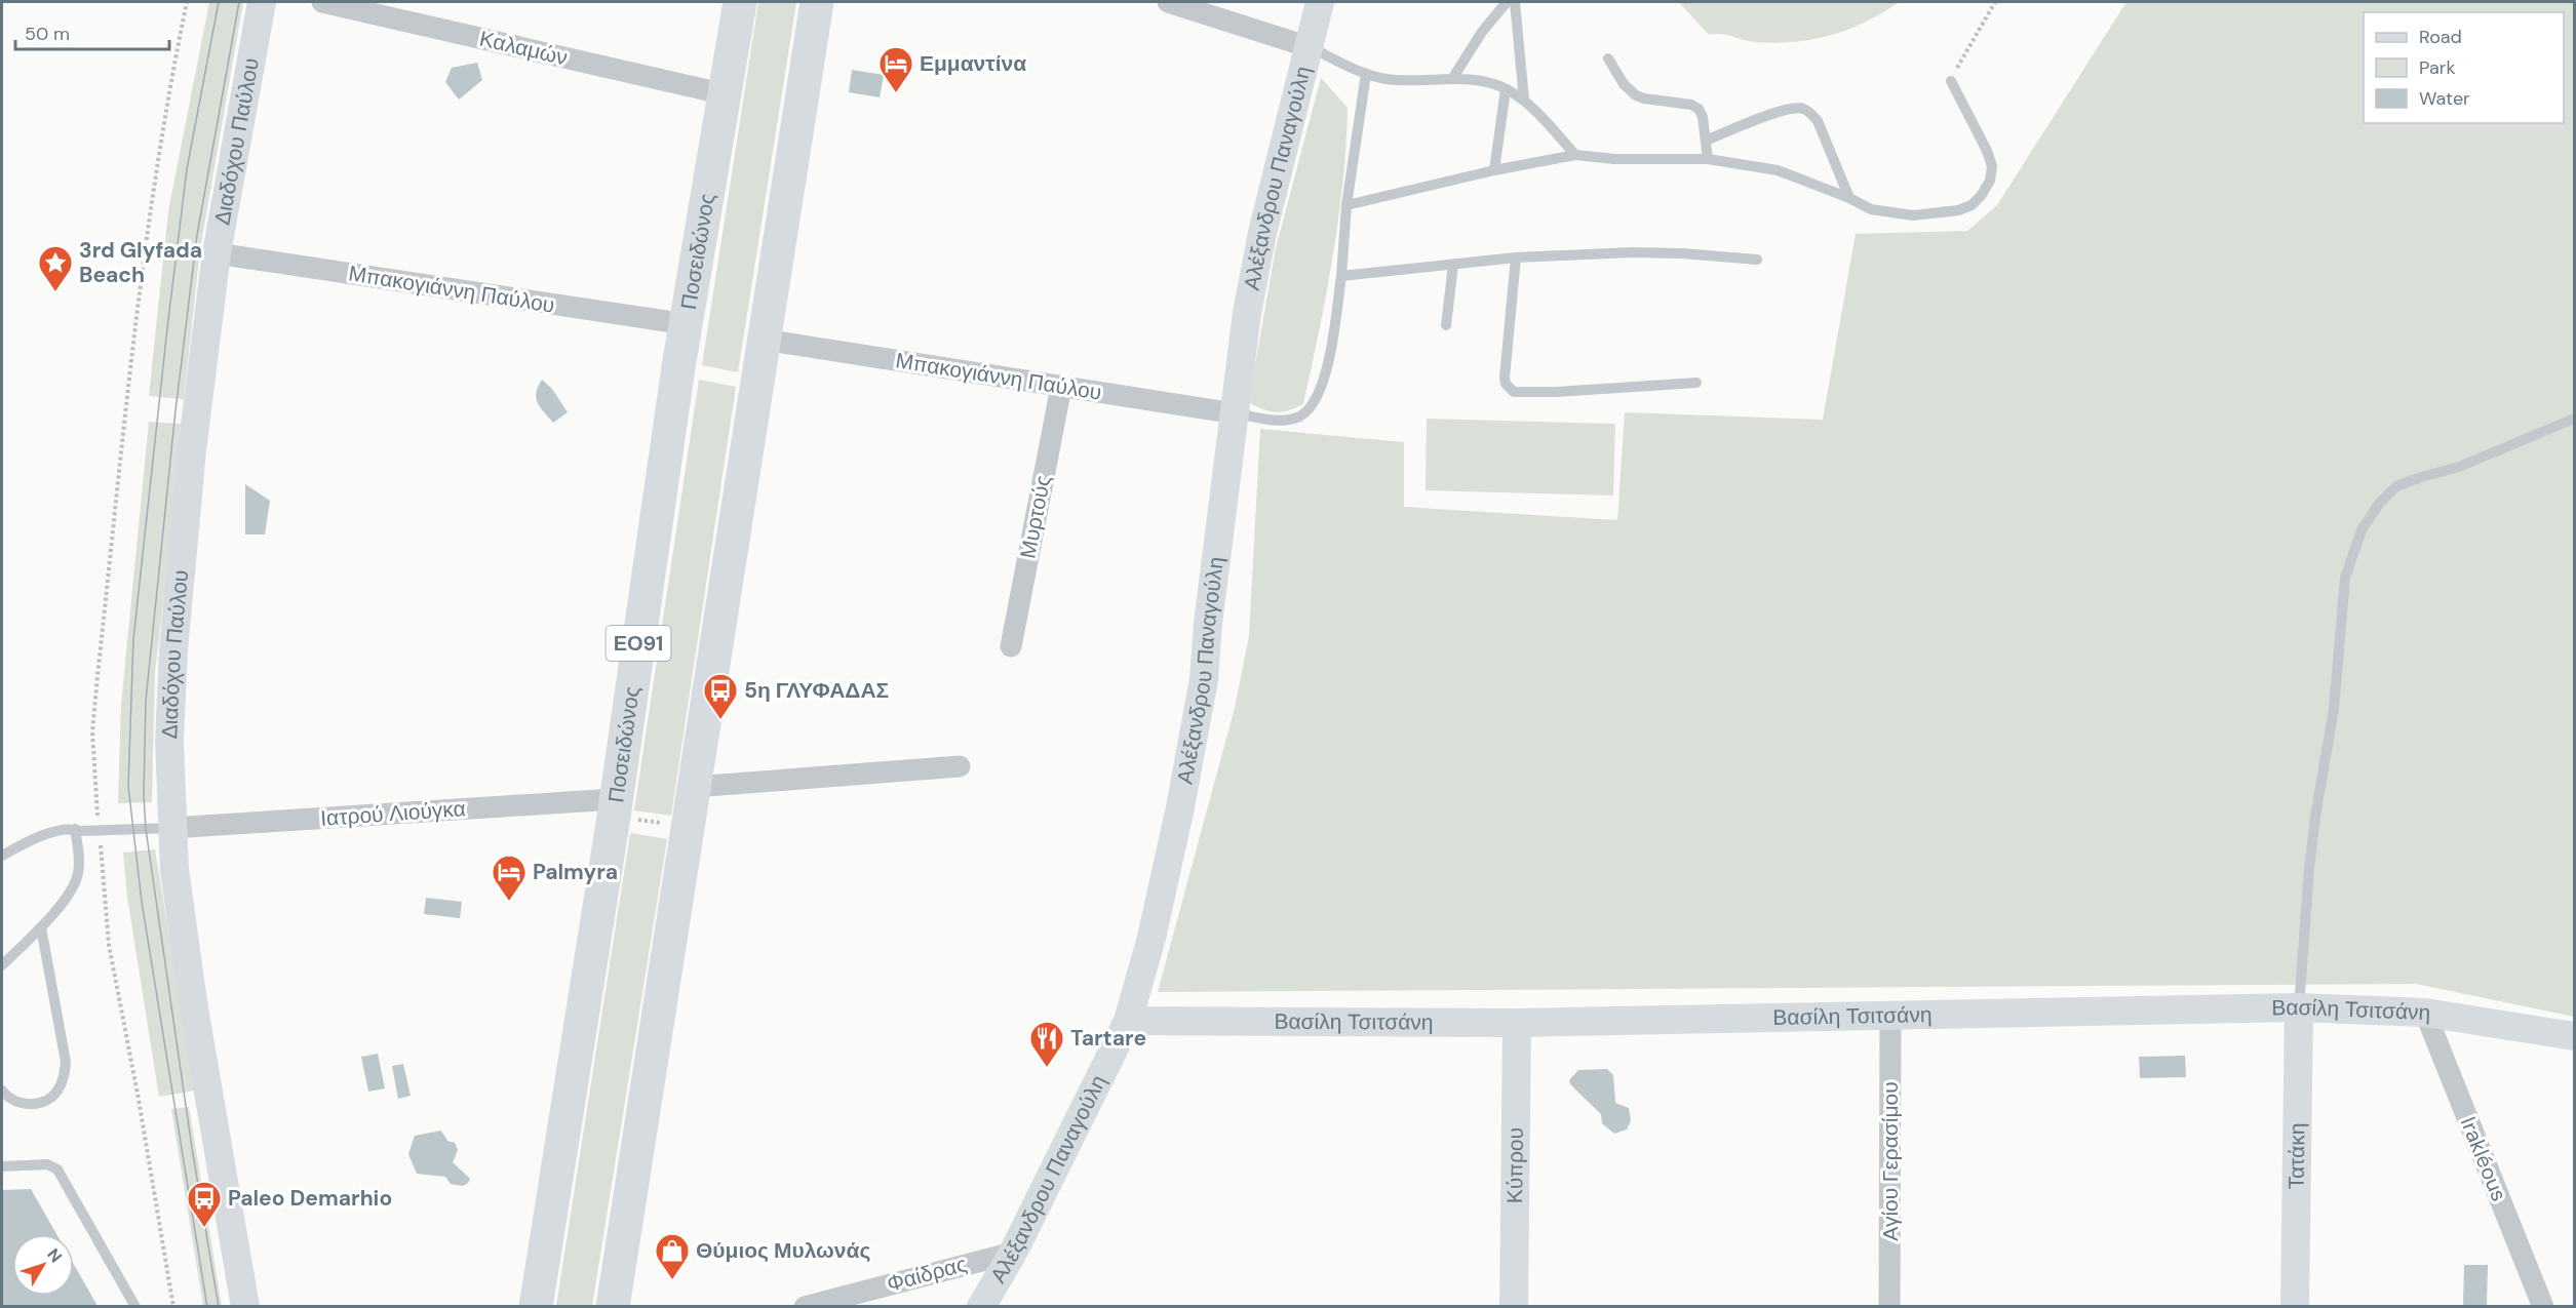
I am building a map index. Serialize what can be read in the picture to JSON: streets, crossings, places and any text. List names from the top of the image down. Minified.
{"streets":{"highway":["Ποσειδώνος","ΕΟ91"],"street":["Καλαμών","Διαδόχου Παύλου","Αλέξανδρου Παναγούλη","Μπακογιάννη Παύλου","Μυρτούς","Ιατρού Λιούγκα","Βασίλη Τσιτσάνη","Τατάκη","Irakléous","Αγίου Γερασίμου","Κύπρου","Φαίδρας"]},"crossings":[["Καλαμών","Ποσειδώνος"],["Διαδόχου Παύλου","Μπακογιάννη Παύλου"],["Διαδόχου Παύλου","Ιατρού Λιούγκα"],["Αλέξανδρου Παναγούλη","Μπακογιάννη Παύλου"],["Αλέξανδρου Παναγούλη","Βασίλη Τσιτσάνη"],["Αλέξανδρου Παναγούλη","Φαίδρας"],["Ποσειδώνος","Μπακογιάννη Παύλου"],["Ποσειδώνος","Ιατρού Λιούγκα"],["Μπακογιάννη Παύλου","Μυρτούς"],["Βασίλη Τσιτσάνη","Τατάκη"],["Βασίλη Τσιτσάνη","Irakléous"],["Βασίλη Τσιτσάνη","Αγίου Γερασίμου"],["Βασίλη Τσιτσάνη","Κύπρου"]],"places":{"hotel":["Εμμαντίνα","Palmyra"],"place":["3rd Glyfada Beach"],"bus stop":["5η ΓΛΥΦΑΔΑΣ","Paleo Demarhio"],"restaurant":["Tartare"],"shop":["Θύμιος Μυλωνάς"]},"legend":["Road","Park","Water"],"scale_bar":"50 m","north":"top right"}
